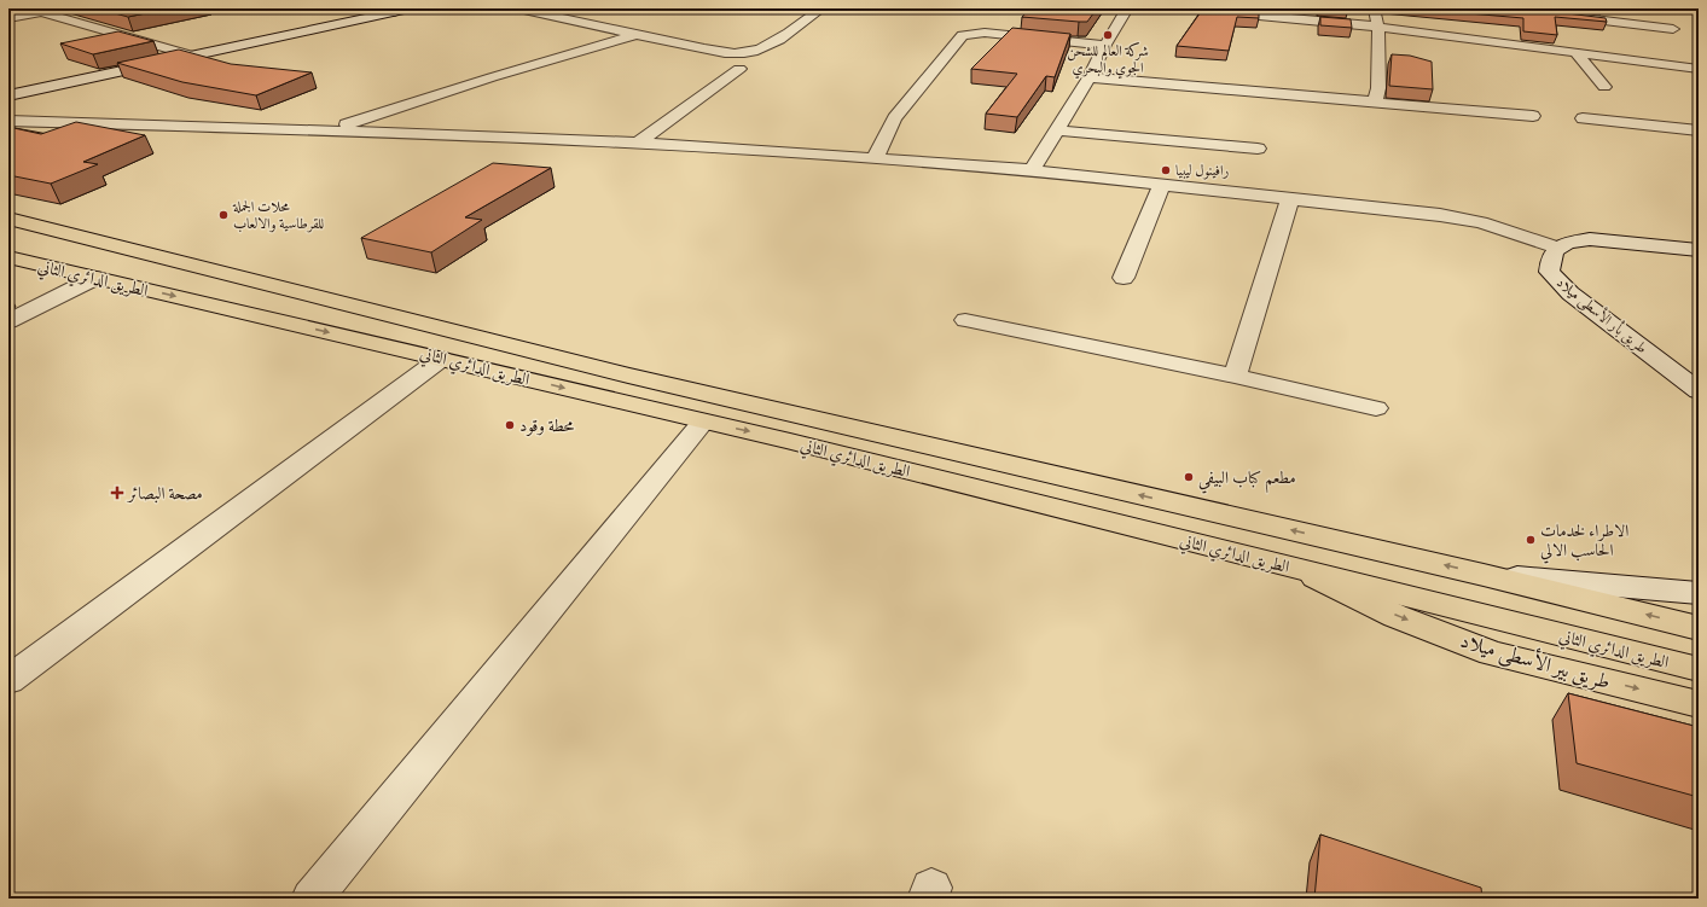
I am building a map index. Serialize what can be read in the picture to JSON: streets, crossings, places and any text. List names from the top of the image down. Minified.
{"streets":{"main road":["الطريق الدائري الثاني","طريق بير الأسطى ميلاد"],"street":["طريق بأر الأسطى ميلاد"]},"crossings":[["الطريق الدائري الثاني","طريق بير الأسطى ميلاد"]],"one_way":["طريق بير الأسطى ميلاد"],"places":{"other":["شركة العالم للشحن الجوي والبحري","رافينول ليبيا","محلات الجملة للقرطاسية والالعاب","محطة وقود","مطعم كباب البيفي","الاطراء لخدمات الحاسب الالي"],"health":["مصحة البصائر"]}}
